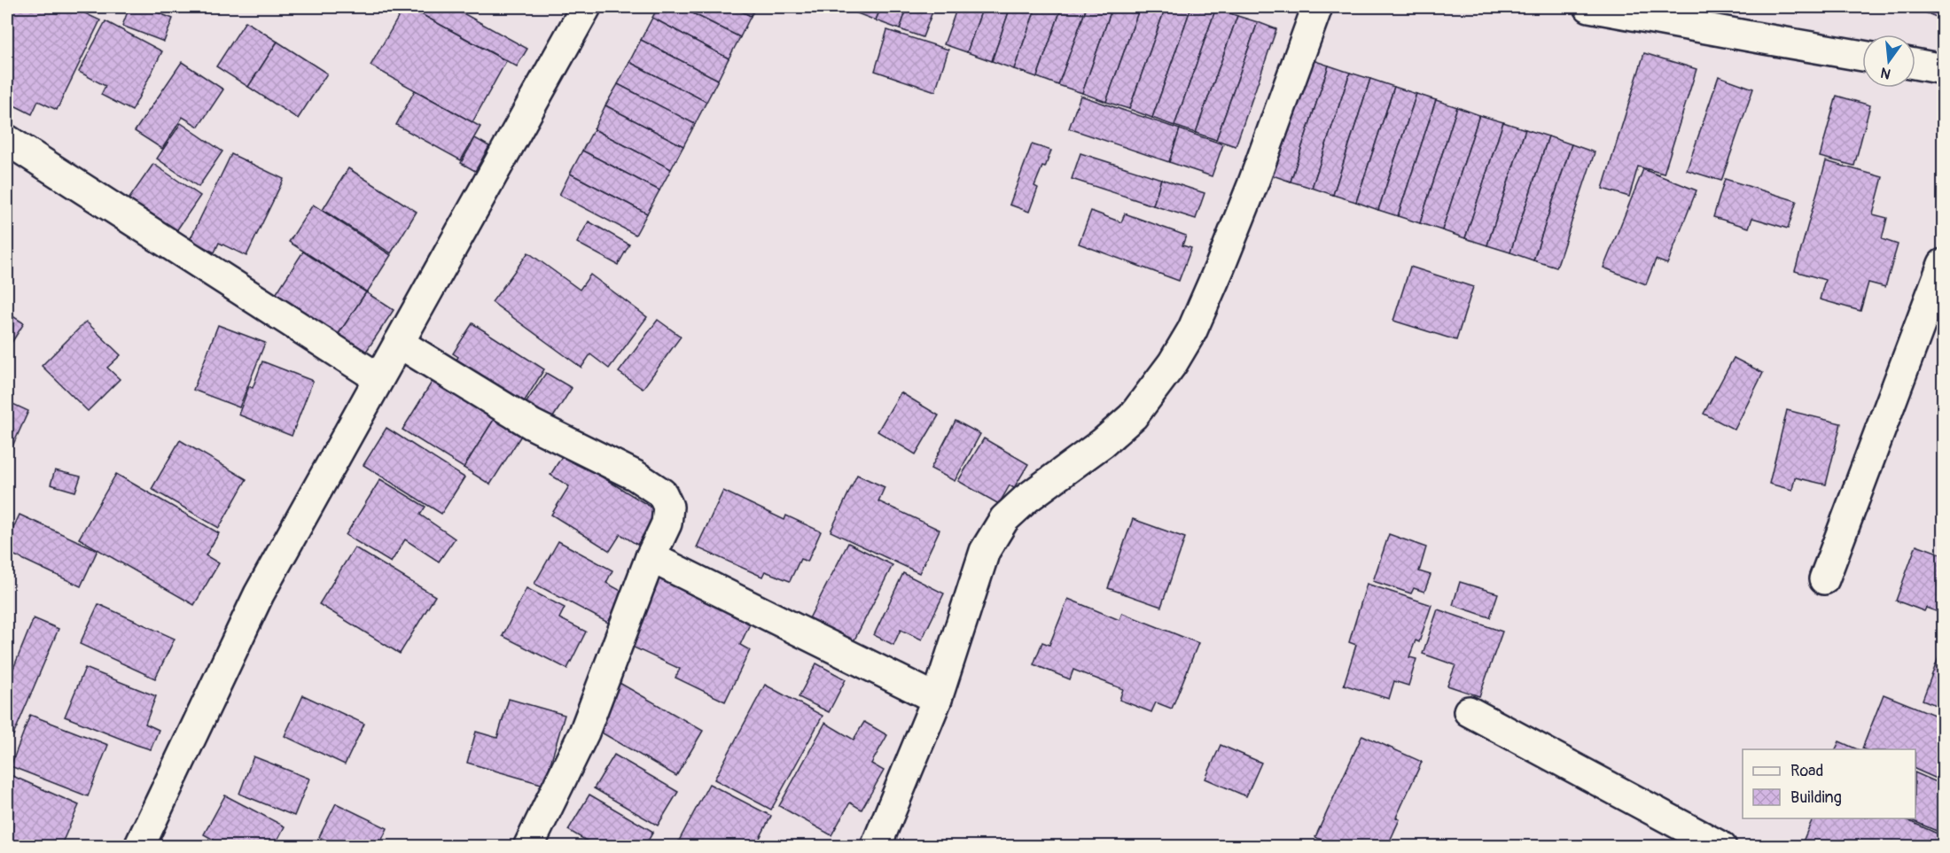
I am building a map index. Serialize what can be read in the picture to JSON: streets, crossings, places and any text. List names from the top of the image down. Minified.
{"legend":["Road","Building"],"north":"bottom"}
